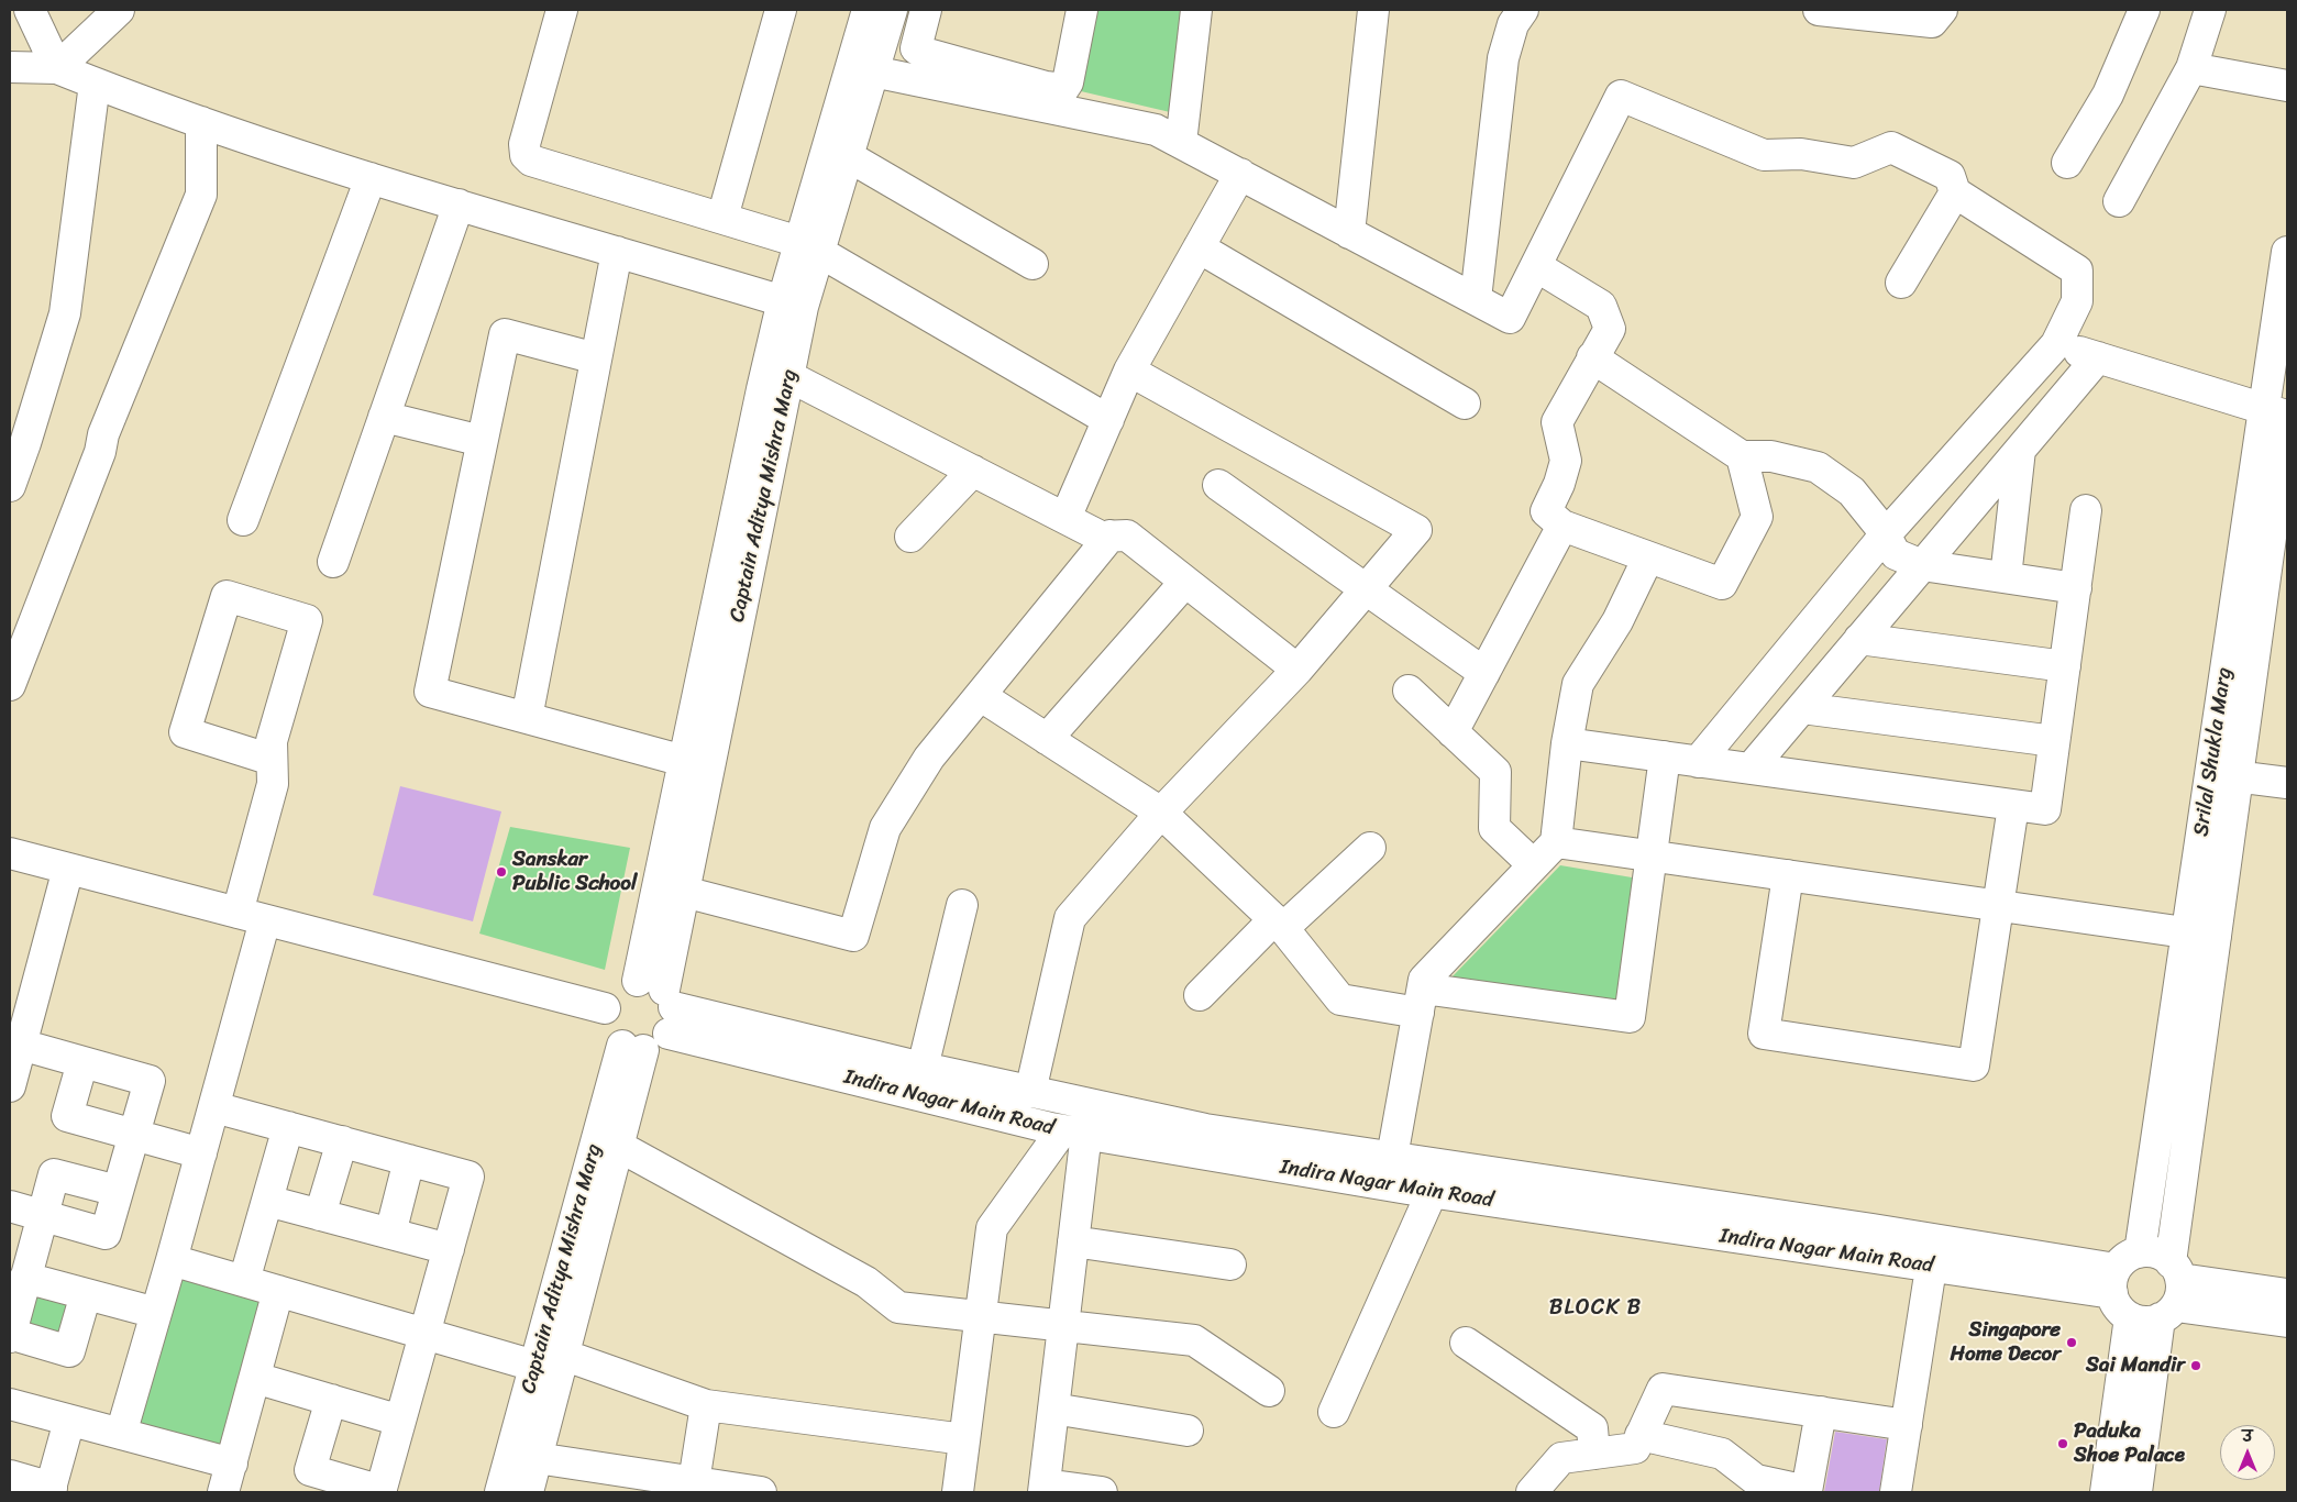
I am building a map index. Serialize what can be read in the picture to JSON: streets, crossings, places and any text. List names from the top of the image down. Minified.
{"streets":{"street":["Captain Aditya Mishra Marg","Srilal Shukla Marg","Indira Nagar Main Road"]},"crossings":[["Captain Aditya Mishra Marg","Indira Nagar Main Road"],["Srilal Shukla Marg","Indira Nagar Main Road"]],"districts":["BLOCK B"],"places":["Sanskar Public School","Singapore Home Decor","Sai Mandir","Paduka Shoe Palace"],"north":"top"}
